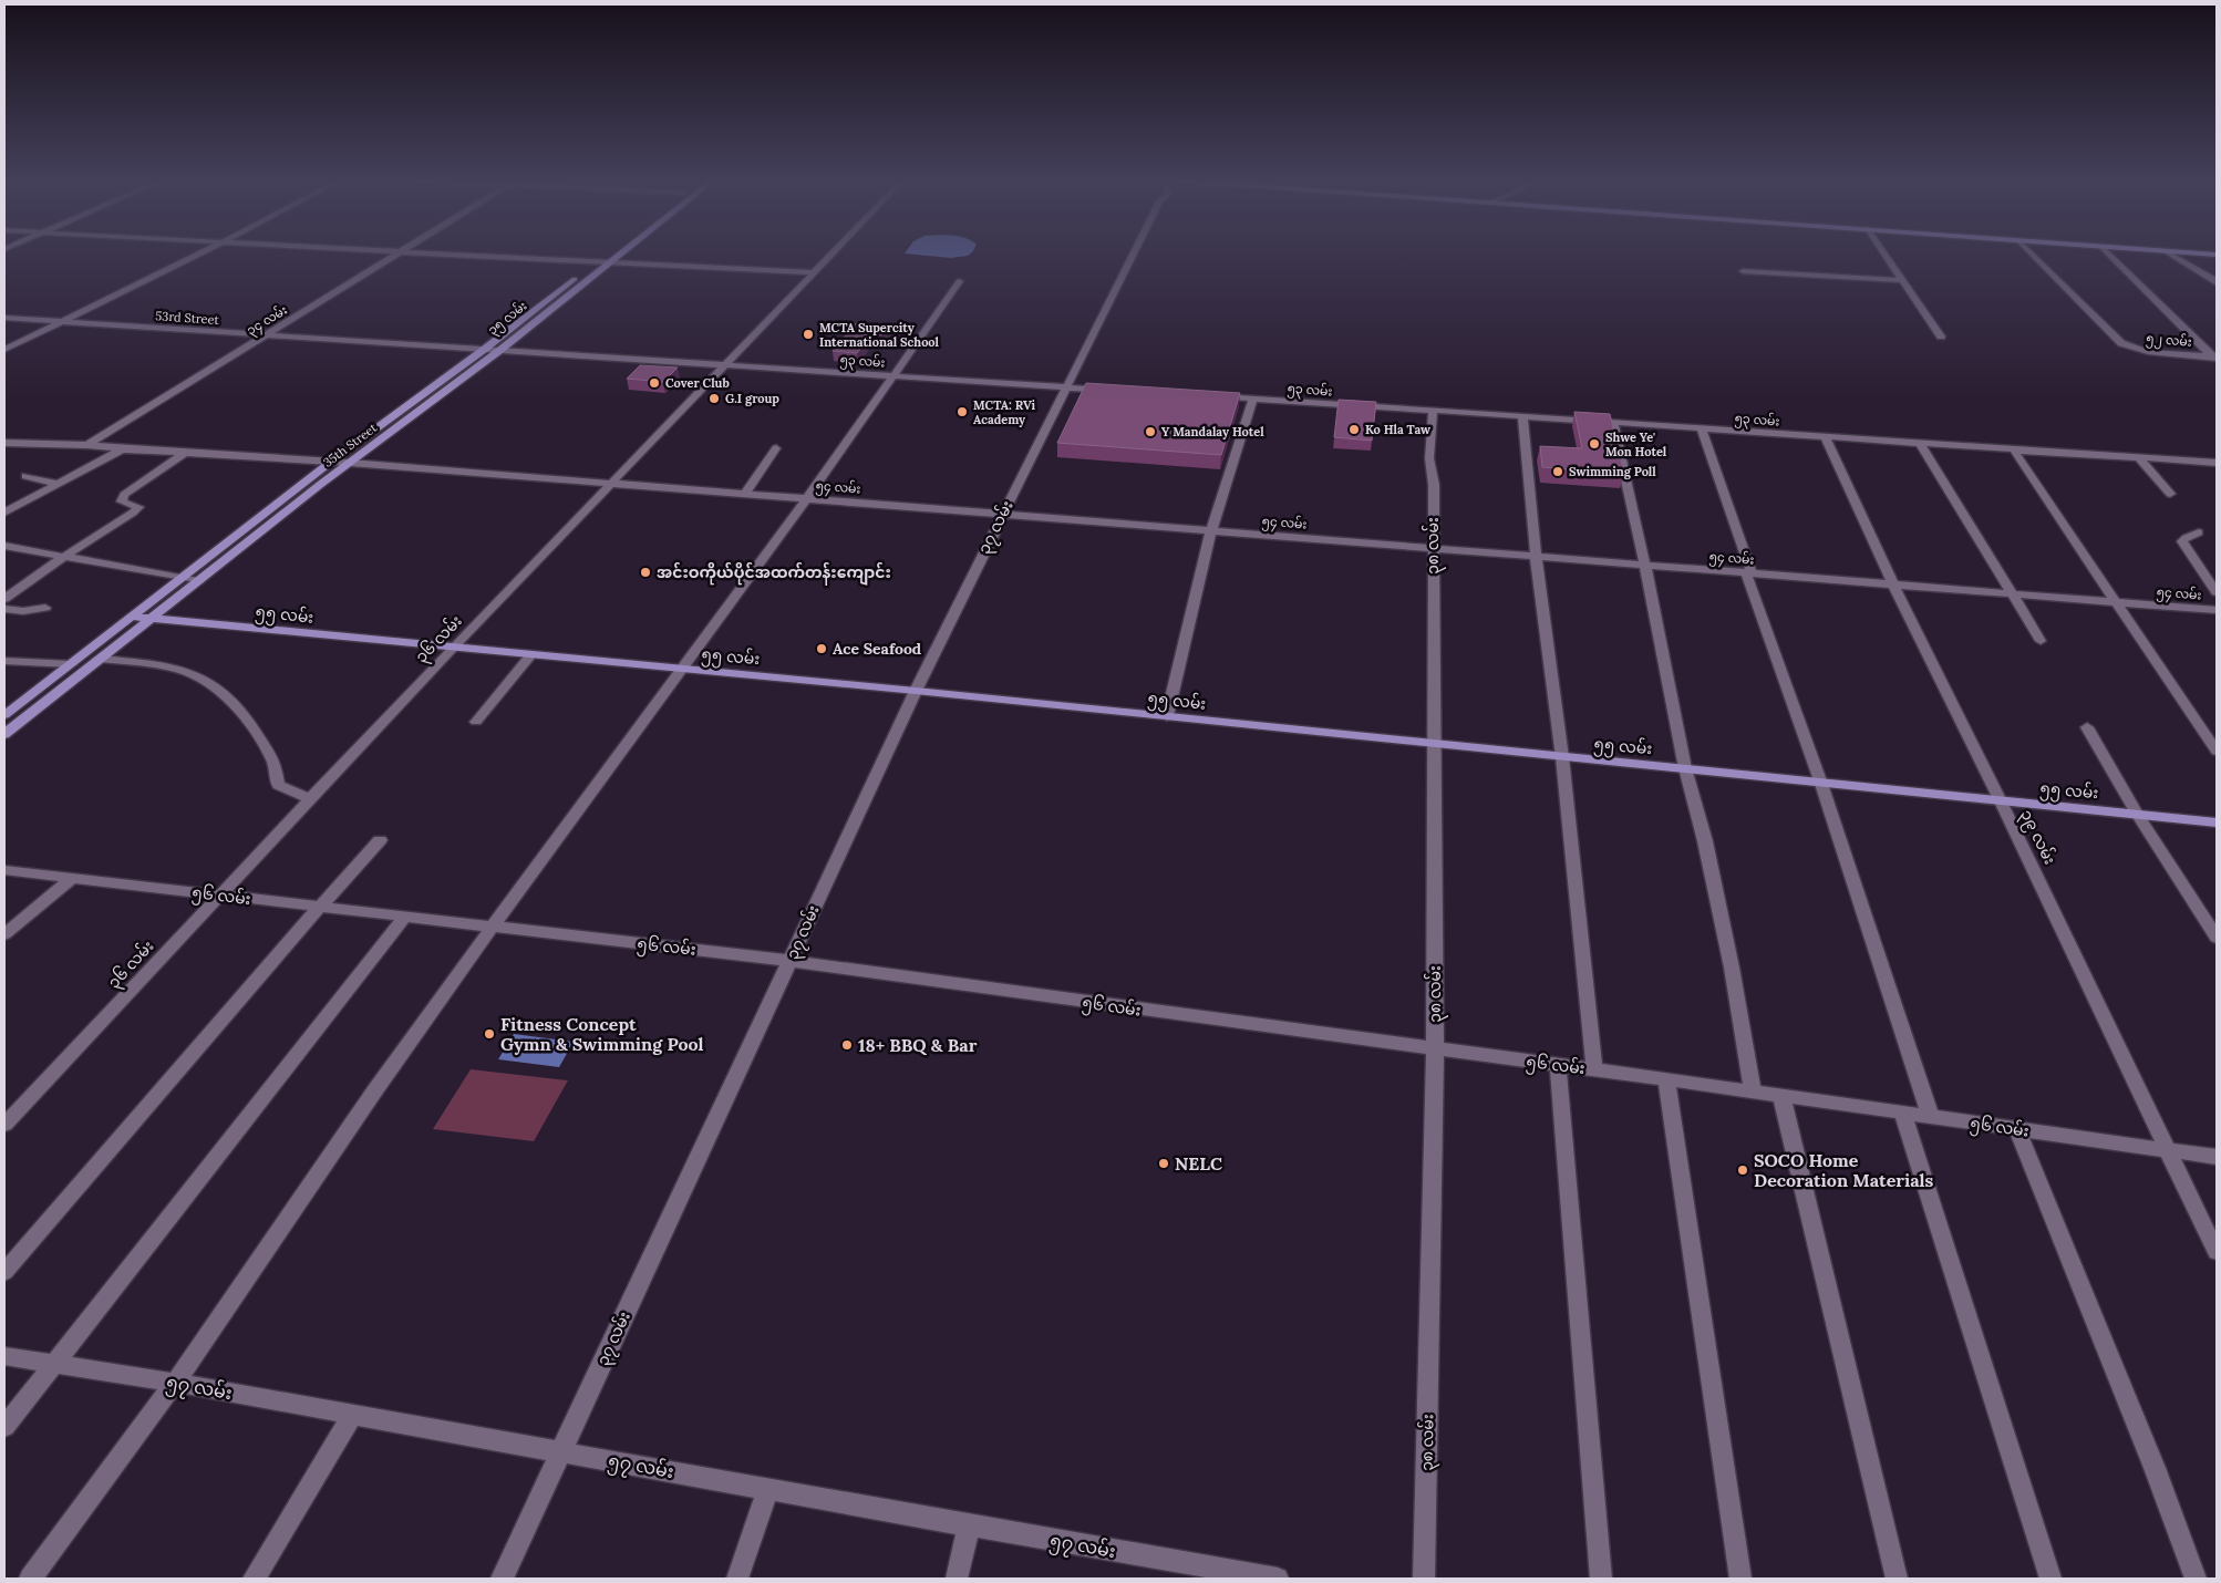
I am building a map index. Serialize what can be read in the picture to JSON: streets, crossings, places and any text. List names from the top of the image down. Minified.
{"streets":{"main road":["၃၅ လမ်း","35th Street","၅၅ လမ်း"],"street":["53rd Street","၃၄ လမ်း","၅၂ လမ်း","၅၃ လမ်း","၅၄ လမ်း","၃၇ လမ်း","၃၈ လမ်း","၃၆ လမ်း","၃၉ လမ်း","၅၆ လမ်း","၅၇ လမ်း"]},"crossings":[["53rd Street","၃၅ လမ်း"],["53rd Street","၃၄ လမ်း"],["53rd Street","၅၃ လမ်း"],["53rd Street","35th Street"],["၃၅ လမ်း","35th Street"],["၃၄ လမ်း","၅၄ လမ်း"],["၅၃ လမ်း","35th Street"],["၅၃ လမ်း","၃၇ လမ်း"],["၅၃ လမ်း","၃၈ လမ်း"],["၅၃ လမ်း","၃၆ လမ်း"],["၅၃ လမ်း","၃၉ လမ်း"],["35th Street","၅၄ လမ်း"],["35th Street","၅၅ လမ်း"],["၅၄ လမ်း","၃၇ လမ်း"],["၅၄ လမ်း","၃၈ လမ်း"],["၅၄ လမ်း","၃၆ လမ်း"],["၅၄ လမ်း","၃၉ လမ်း"],["၃၇ လမ်း","၅၅ လမ်း"],["၃၇ လမ်း","၅၆ လမ်း"],["၃၇ လမ်း","၅၇ လမ်း"],["၃၈ လမ်း","၅၅ လမ်း"],["၃၈ လမ်း","၅၆ လမ်း"],["၅၅ လမ်း","၃၆ လမ်း"],["၅၅ လမ်း","၃၉ လမ်း"],["၃၆ လမ်း","၅၆ လမ်း"],["၃၉ လမ်း","၅၆ လမ်း"]],"places":["MCTA Supercity International School","Cover Club","G.I group","MCTA: RVi Academy","Ko Hla Taw","Y Mandalay Hotel","Shwe Ye' Mon Hotel","Swimming Poll","အင်းဝကိုယ်ပိုင်အထက်တန်းကျောင်း","Ace Seafood","Fitness Concept Gymn & Swimming Pool","18+ BBQ & Bar","NELC","SOCO Home Decoration Materials"]}
